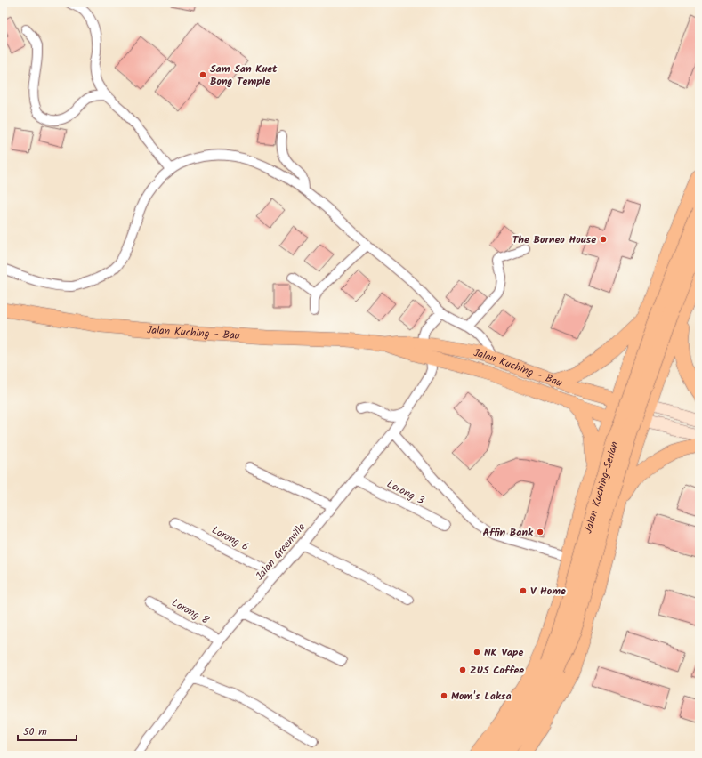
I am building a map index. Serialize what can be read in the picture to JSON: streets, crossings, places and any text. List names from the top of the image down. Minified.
{"streets":{"highway":["Jalan Kuching-Serian"],"main road":["Jalan Kuching - Bau"],"street":["Lorong 3","Lorong 6","Jalan Greenville","Lorong 8"]},"crossings":[["Jalan Kuching - Bau","Jalan Greenville"],["Lorong 3","Jalan Greenville"],["Lorong 6","Jalan Greenville"],["Jalan Greenville","Lorong 8"]],"places":["Sam San Kuet Bong Temple","The Borneo House","Affin Bank","V Home","NK Vape","ZUS Coffee","Mom's Laksa"],"scale_bar":"50 m"}
